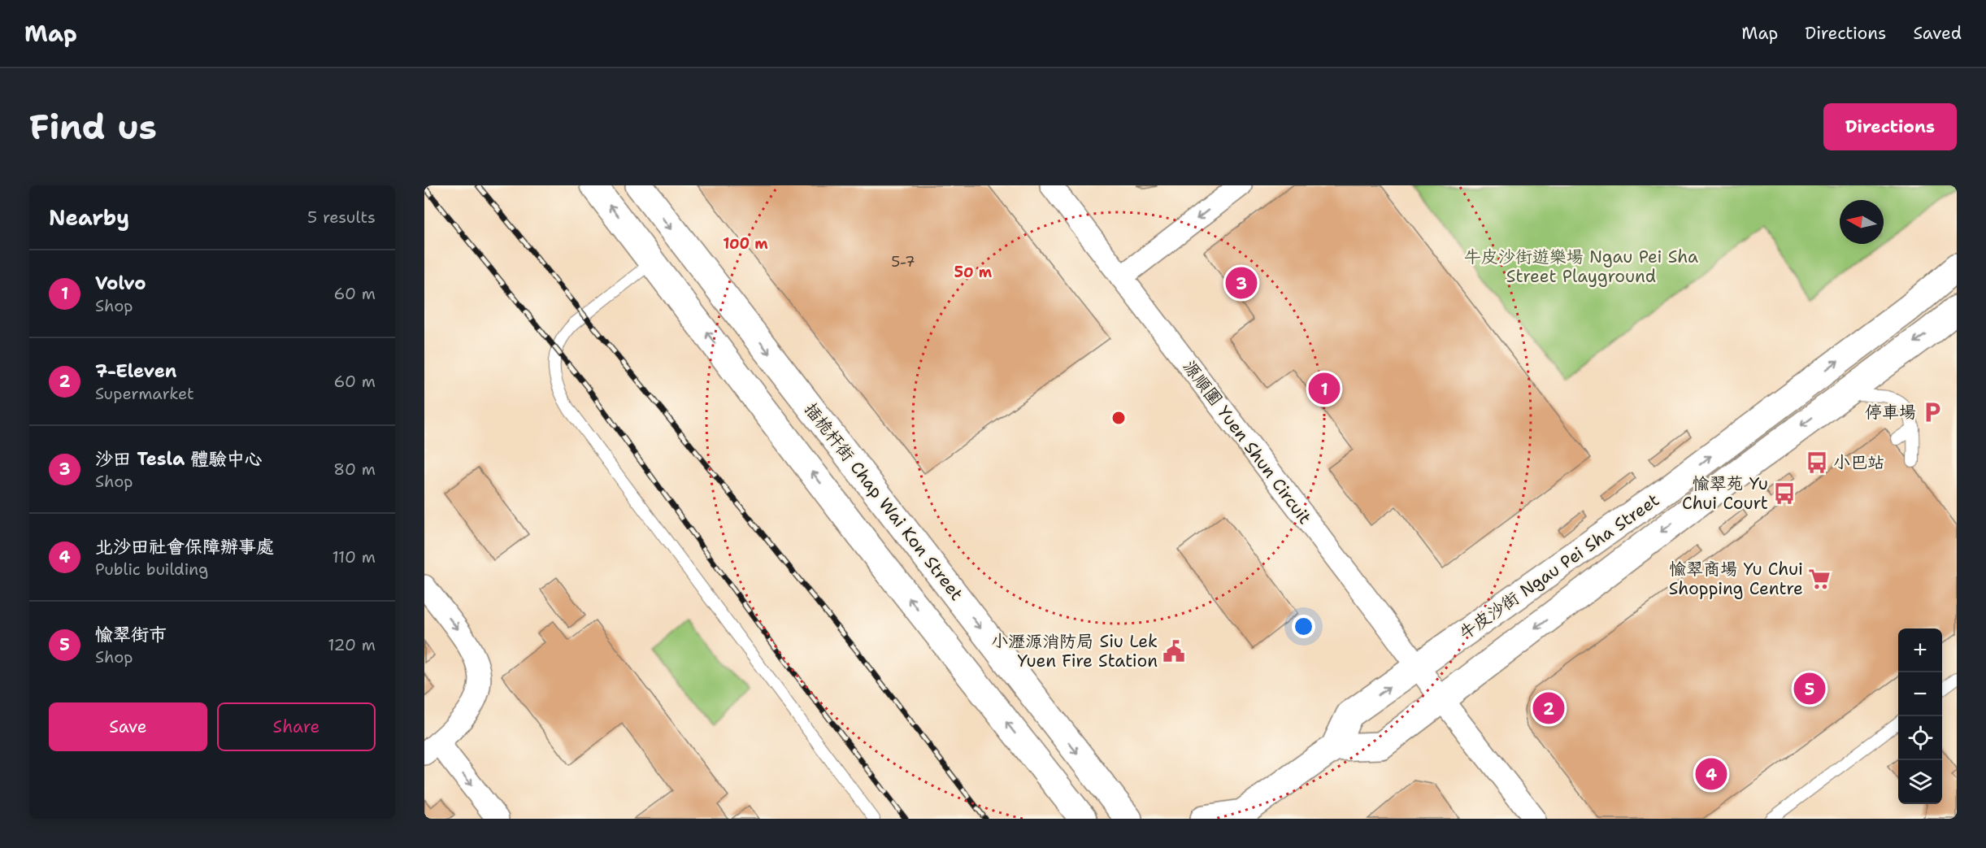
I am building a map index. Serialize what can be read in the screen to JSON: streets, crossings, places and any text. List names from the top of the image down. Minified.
{"streets":{"street":["源順圍 Yuen Shun Circuit","插桅杆街 Chap Wai Kon Street","牛皮沙街 Ngau Pei Sha Street"]},"crossings":[["源順圍 Yuen Shun Circuit","牛皮沙街 Ngau Pei Sha Street"]],"parks":["牛皮沙街遊樂場 Ngau Pei Sha Street Playground"],"places":{"parking":["停車場"],"bus stop":["小巴站","愉翠苑 Yu Chui Court"],"supermarket":["愉翠商場 Yu Chui Shopping Centre"],"public building":["小瀝源消防局 Siu Lek Yuen Fire Station"]},"house_numbers":["5-7"],"north":"left","page":{"header":"Map","nav":["Map","Directions","Saved"],"buttons":["Directions",["Save","Share"]],"title":"Find us","heading":["Nearby","5 results"],"list":[{"mark":"1","name":"Volvo","note":"Shop","value":"60 m"},{"mark":"2","name":"7-Eleven","note":"Supermarket","value":"60 m"},{"mark":"3","name":"沙田 Tesla 體驗中心","note":"Shop","value":"80 m"},{"mark":"4","name":"北沙田社會保障辦事處","note":"Public building","value":"110 m"},{"mark":"5","name":"愉翠街市","note":"Shop","value":"120 m"}],"pins":["3","1","5","2","4"],"map_buttons":["+","−"]},"rings":["100 m","50 m"]}
